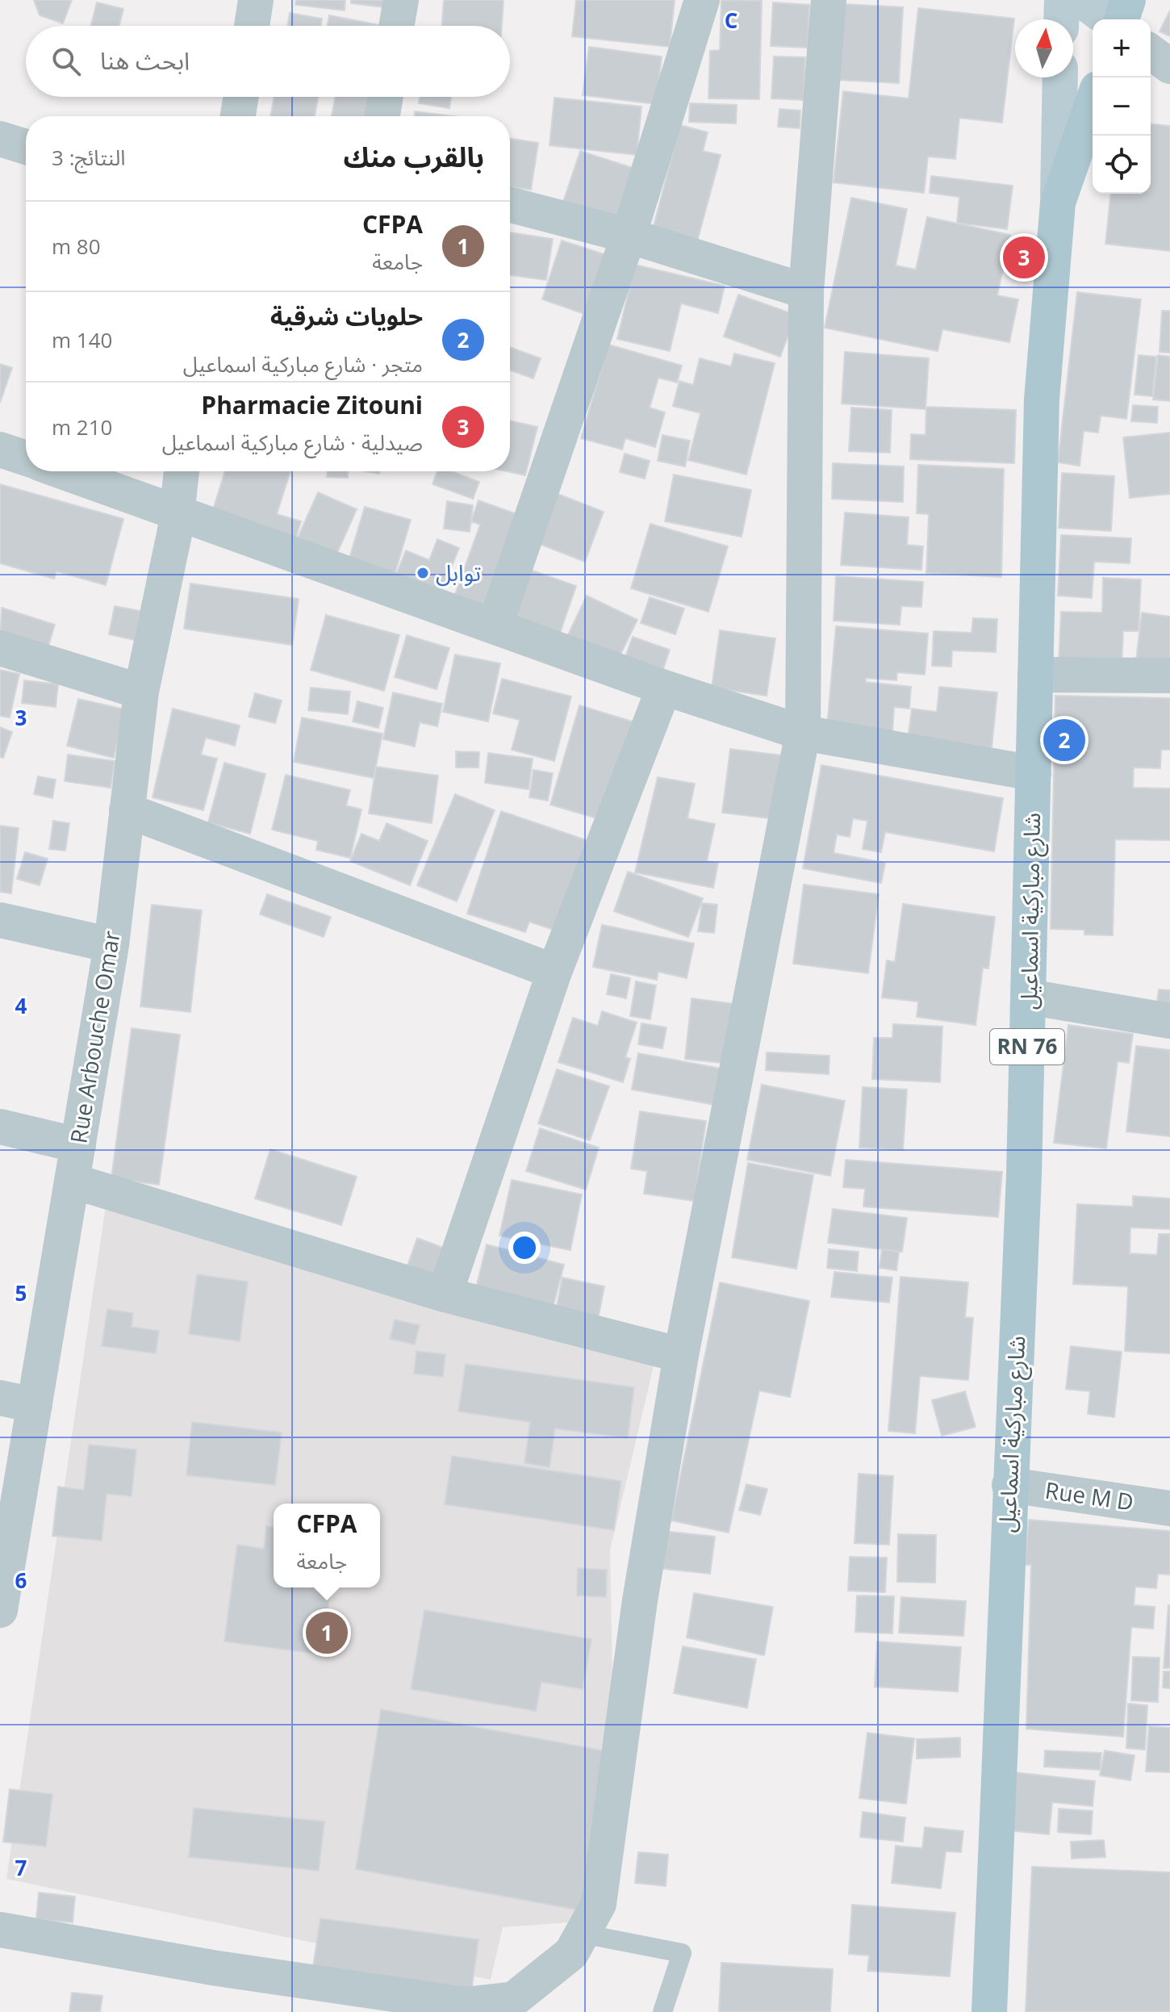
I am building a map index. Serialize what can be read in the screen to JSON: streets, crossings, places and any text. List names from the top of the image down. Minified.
{"streets":{"main road":["شارع مباركية اسماعيل","RN 76"],"street":["Rue Arbouche Omar","Rue M D"]},"crossings":[["شارع مباركية اسماعيل","Rue M D"]],"places":["توابل"],"north":"top","page":{"map_buttons":["+","−"],"search":"ابحث هنا","heading":["بالقرب منك","النتائج: 3"],"list":[{"mark":"1","name":"CFPA","note":"جامعة","value":"80 m"},{"mark":"2","name":"حلويات شرقية","note":"متجر · شارع مباركية اسماعيل","value":"140 m"},{"mark":"3","name":"Pharmacie Zitouni","note":"صيدلية · شارع مباركية اسماعيل","value":"210 m"}],"pins":["3","2","1"],"popup":["CFPA","جامعة"]},"grid":{"columns":["C"],"rows":["3","4","5","6","7"]}}
